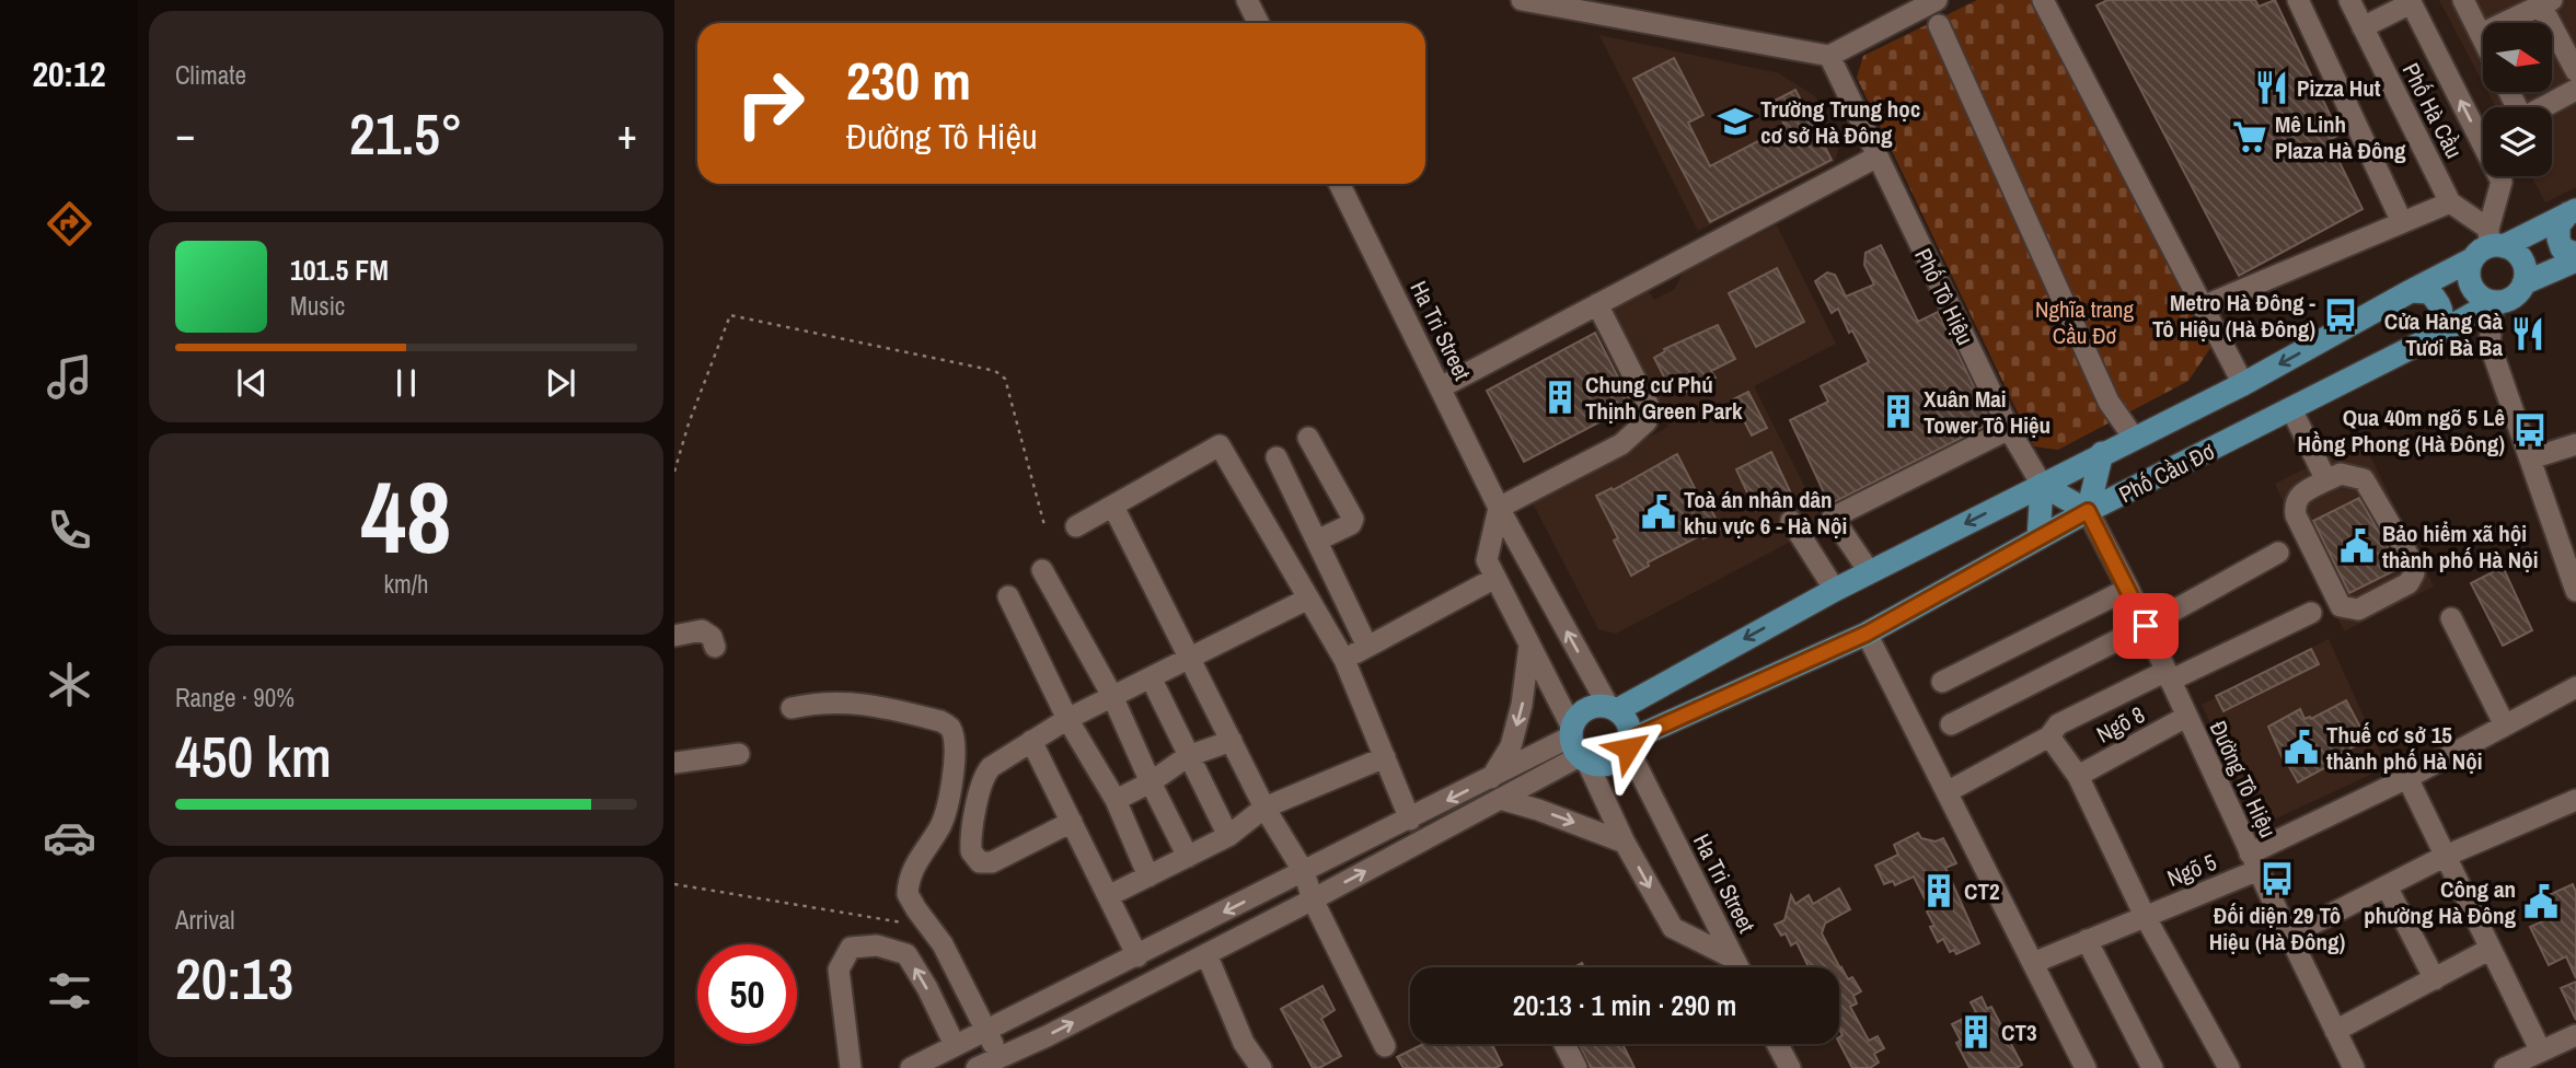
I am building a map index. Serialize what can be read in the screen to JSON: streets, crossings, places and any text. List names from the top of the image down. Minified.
{"streets":{"main road":["Phố Tô Hiệu","Phố Cầu Đơ"],"street":["Phố Hà Cầu","Ha Tri Street","Ngõ 8","Đường Tô Hiệu","Ngõ 5"]},"crossings":[["Phố Hà Cầu","Phố Cầu Đơ"],["Phố Tô Hiệu","Phố Cầu Đơ"],["Phố Tô Hiệu","Đường Tô Hiệu"],["Ha Tri Street","Phố Cầu Đơ"],["Phố Cầu Đơ","Đường Tô Hiệu"],["Ngõ 8","Đường Tô Hiệu"],["Đường Tô Hiệu","Ngõ 5"]],"parks":["Nghĩa trang Cầu Đơ"],"places":{"restaurant":["Pizza Hut","Cửa Hàng Gà Tươi Bà Ba"],"school or university":["Trường Trung học cơ sở Hà Đông"],"supermarket":["Mê Linh Plaza Hà Đông"],"bus stop":["Metro Hà Đông - Tô Hiệu (Hà Đông)","Qua 40m ngõ 5 Lê Hồng Phong (Hà Đông)","Đối diện 29 Tô Hiệu (Hà Đông)"],"building":["Chung cư Phú Thịnh Green Park","Xuân Mai Tower Tô Hiệu","CT2","CT3"],"public building":["Toà án nhân dân khu vực 6 - Hà Nội","Bảo hiểm xã hội thành phố Hà Nội","Thuế cơ sở 15 thành phố Hà Nội","Công an phường Hà Đông"]},"north":"right","page":{"tabs":"20:12","tile":["Climate",["48","km/h"],["Range · 90%","450 km"],["Arrival","20:13"]],"turn":["230 m","Đường Tô Hiệu"],"heat":["−","21.5°","+"],"song":["101.5 FM","Music"],"limit":"50","trip":"20:13 · 1 min · 290 m"}}
